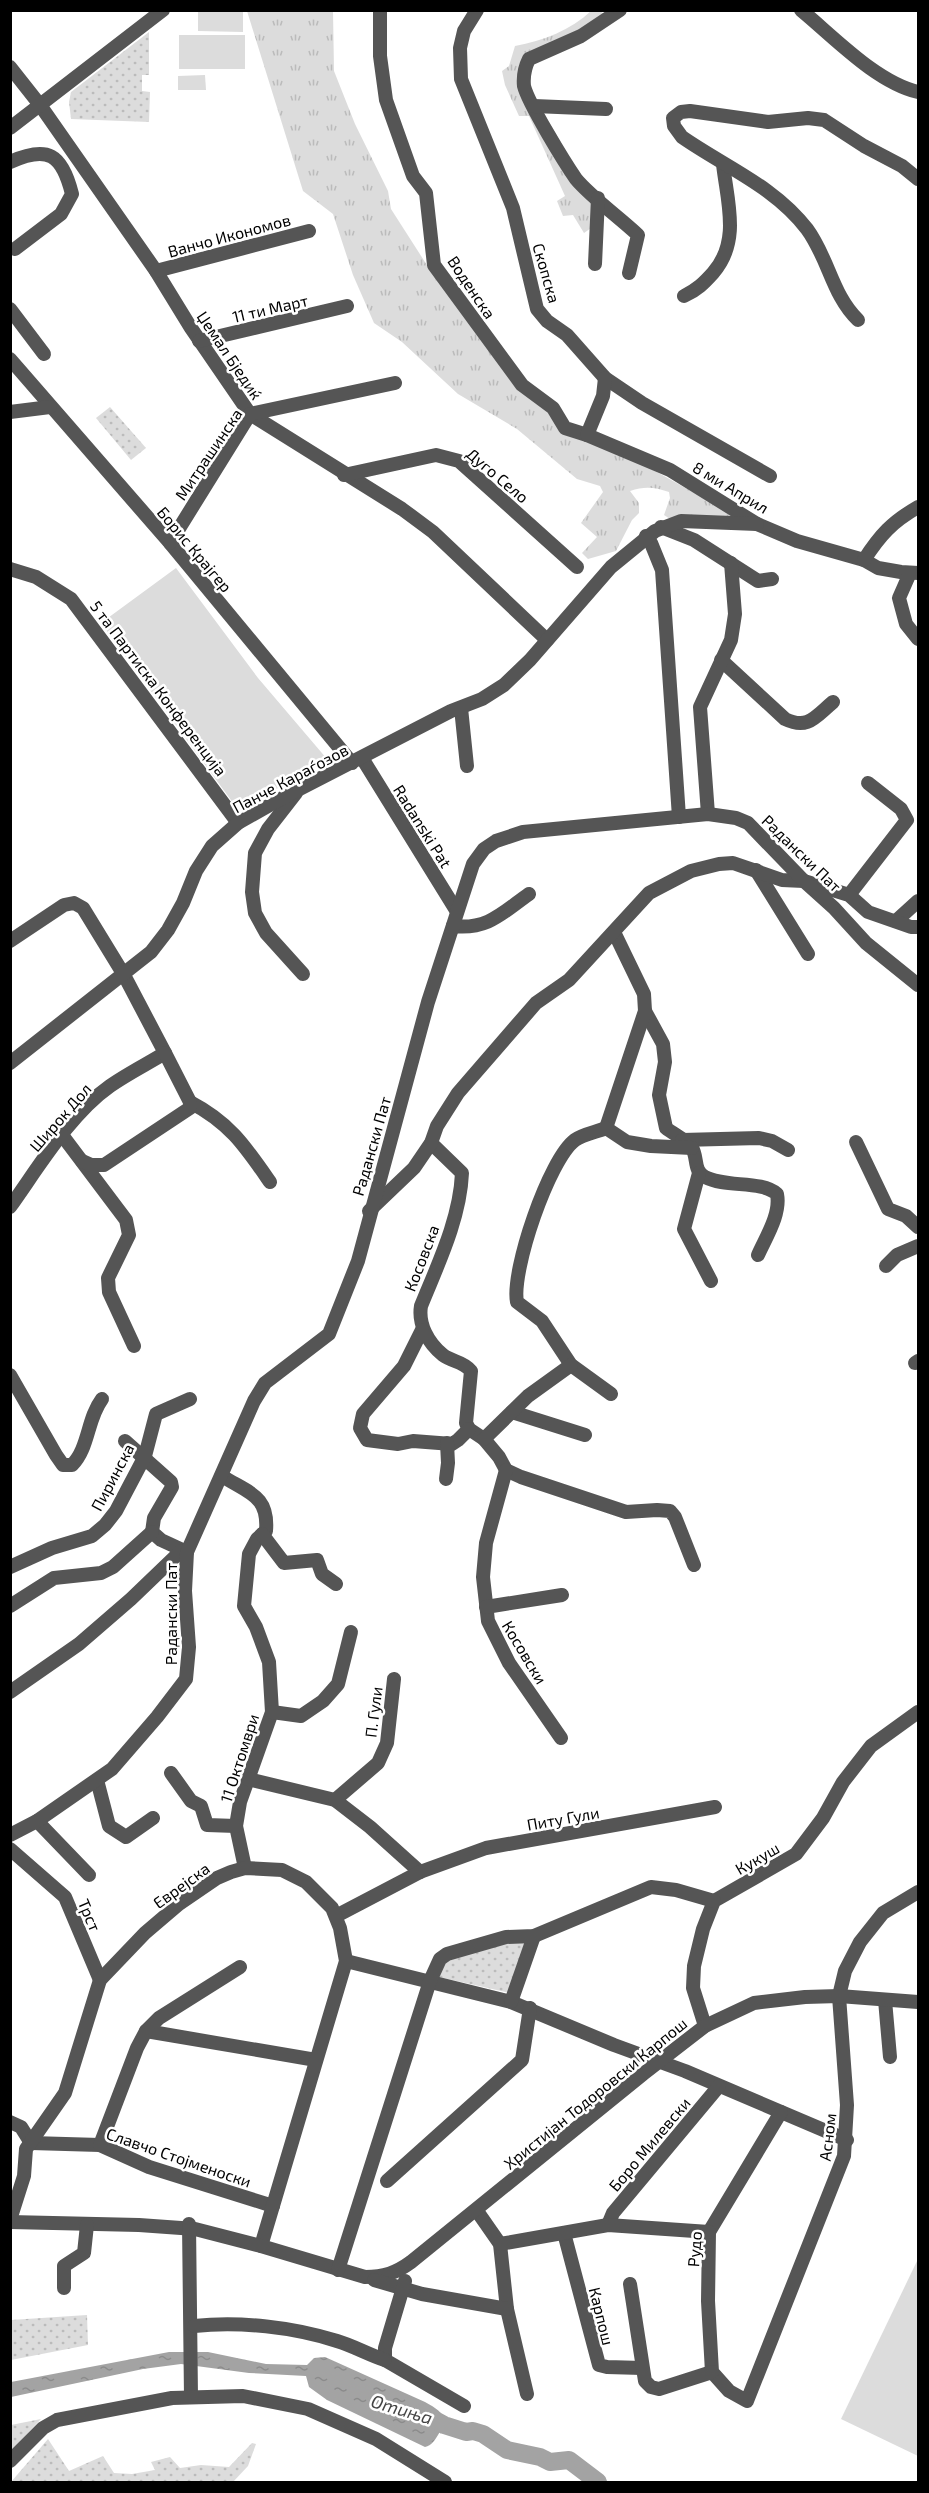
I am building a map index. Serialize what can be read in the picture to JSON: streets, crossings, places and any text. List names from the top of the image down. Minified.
{"streets":{"street":["Ванчо Икономов","Скопска","Воденска","11 ти Март","Џемал Бједиќ","Митрашинска","Дуго Село","8 ми Април","Борис Крајгер","5 та Партиска Конференција","Панче Караѓозов","Radanski Pat","Радански Пат","Широк Дол","Косовска","Пиринска","Косовски","П. Гули","11 Октомври","Питу Гули","Кукуш","Еврејска","Трст","Христијан Тодоровски Карпош","Асном","Боро Милевски","Славчо Стојменоски","Рудо","Карпош"]},"crossings":[["Ванчо Икономов","Џемал Бједиќ"],["Воденска","8 ми Април"],["11 ти Март","Џемал Бједиќ"],["Џемал Бједиќ","Митрашинска"],["Џемал Бједиќ","Дуго Село"],["Џемал Бједиќ","Панче Караѓозов"],["Митрашинска","Борис Крајгер"],["Борис Крајгер","Панче Караѓозов"],["Борис Крајгер","Radanski Pat"],["5 та Партиска Конференција","Панче Караѓозов"],["Панче Караѓозов","Radanski Pat"],["Radanski Pat","Радански Пат"],["Радански Пат","11 Октомври"],["11 Октомври","Еврејска"],["Питу Гули","Еврејска"],["Еврејска","Трст"],["Еврејска","Славчо Стојменоски"],["Христијан Тодоровски Карпош","Асном"],["Асном","Рудо"]],"water":["Отиња"]}
